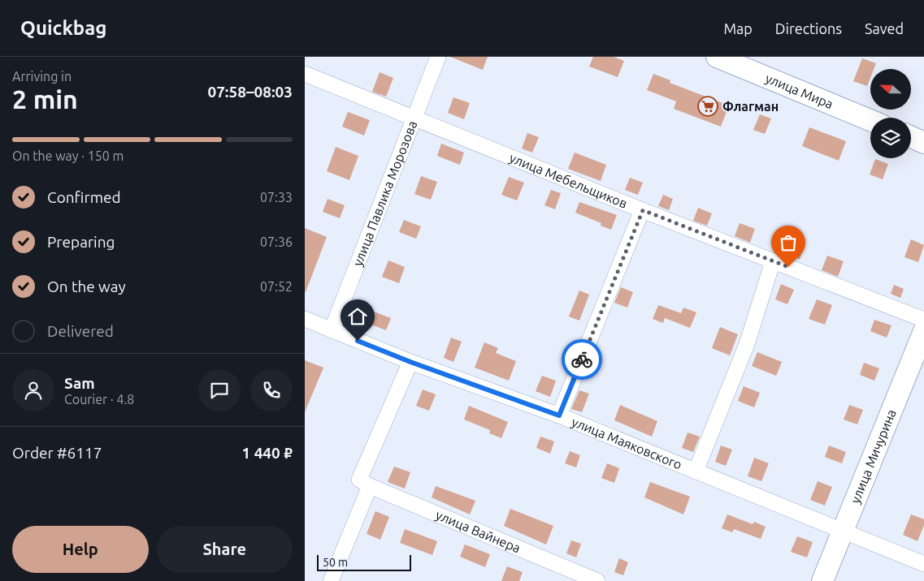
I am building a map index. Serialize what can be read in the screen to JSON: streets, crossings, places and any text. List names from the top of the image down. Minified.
{"streets":{"street":["улица Мира","улица Мебельщиков","улица Павлика Морозова","улица Маяковского","улица Мичурина","улица Вайнера"]},"crossings":[["улица Мебельщиков","улица Павлика Морозова"],["улица Павлика Морозова","улица Маяковского"],["улица Маяковского","улица Мичурина"]],"places":{"supermarket":["Флагман"]},"scale_bar":"50 m","north":"left","page":{"header":"Quickbag","nav":["Map","Directions","Saved"],"heading":["2 min","Arriving in","07:58–08:03"],"panel":["Sam","Courier · 4.8","Order #6117","1 440 ₽"],"bar":"On the way · 150 m","list":[["Confirmed","07:33"],["Preparing","07:36"],["On the way","07:52"],"Delivered"],"buttons":["Help","Share"],"scale":"50 m"}}
